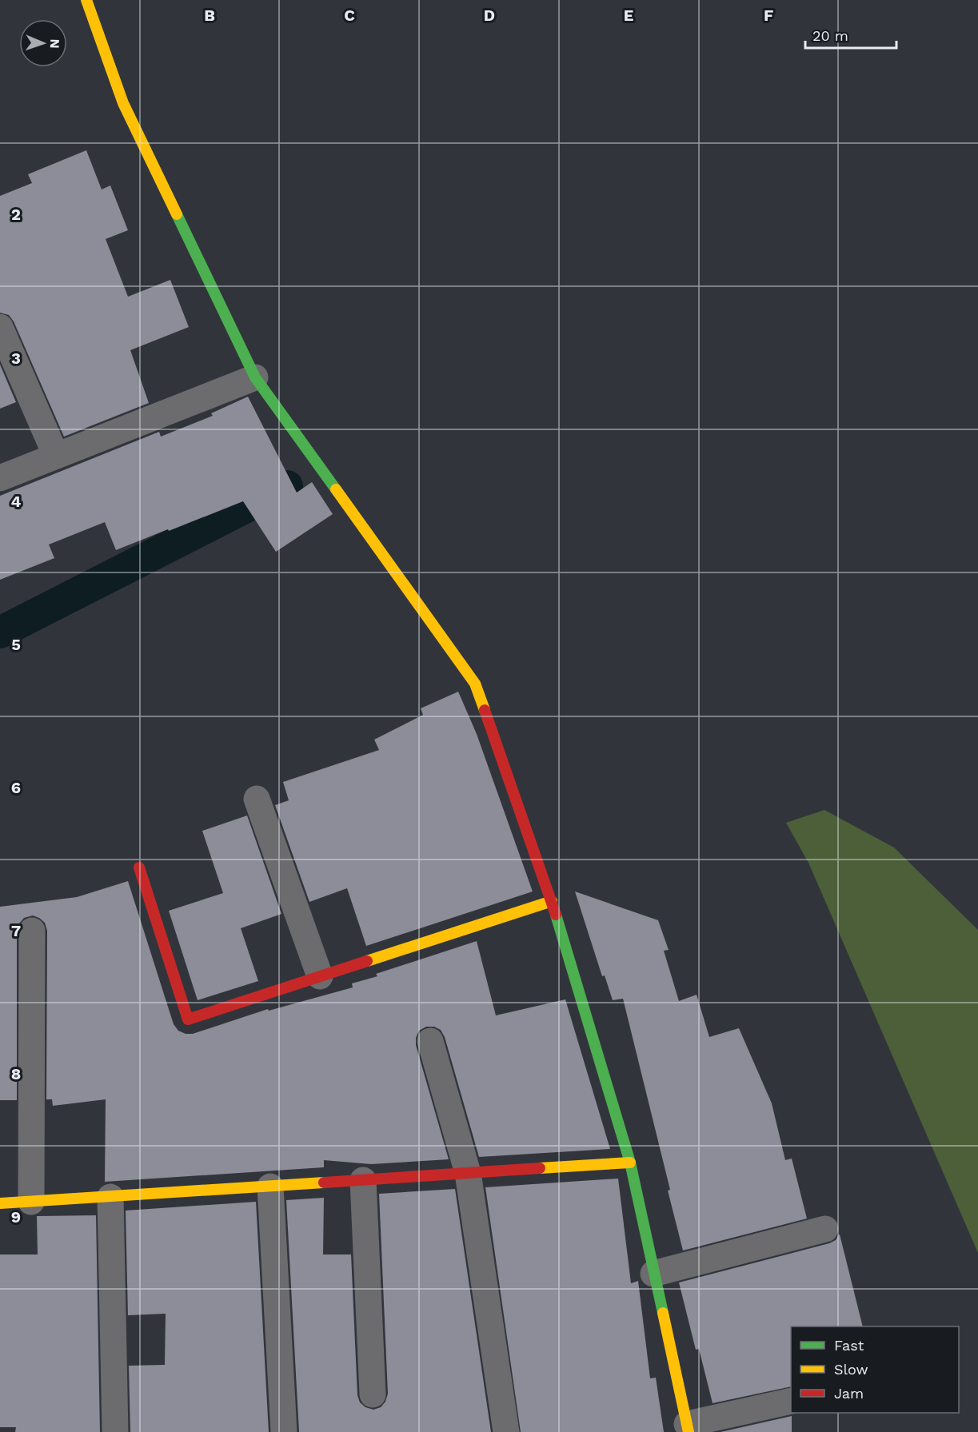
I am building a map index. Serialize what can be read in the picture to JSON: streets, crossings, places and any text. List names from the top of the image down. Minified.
{"legend":["Fast","Slow","Jam"],"scale_bar":"20 m","north":"right","grid":{"columns":["B","C","D","E","F"],"rows":["2","3","4","5","6","7","8","9"]}}
